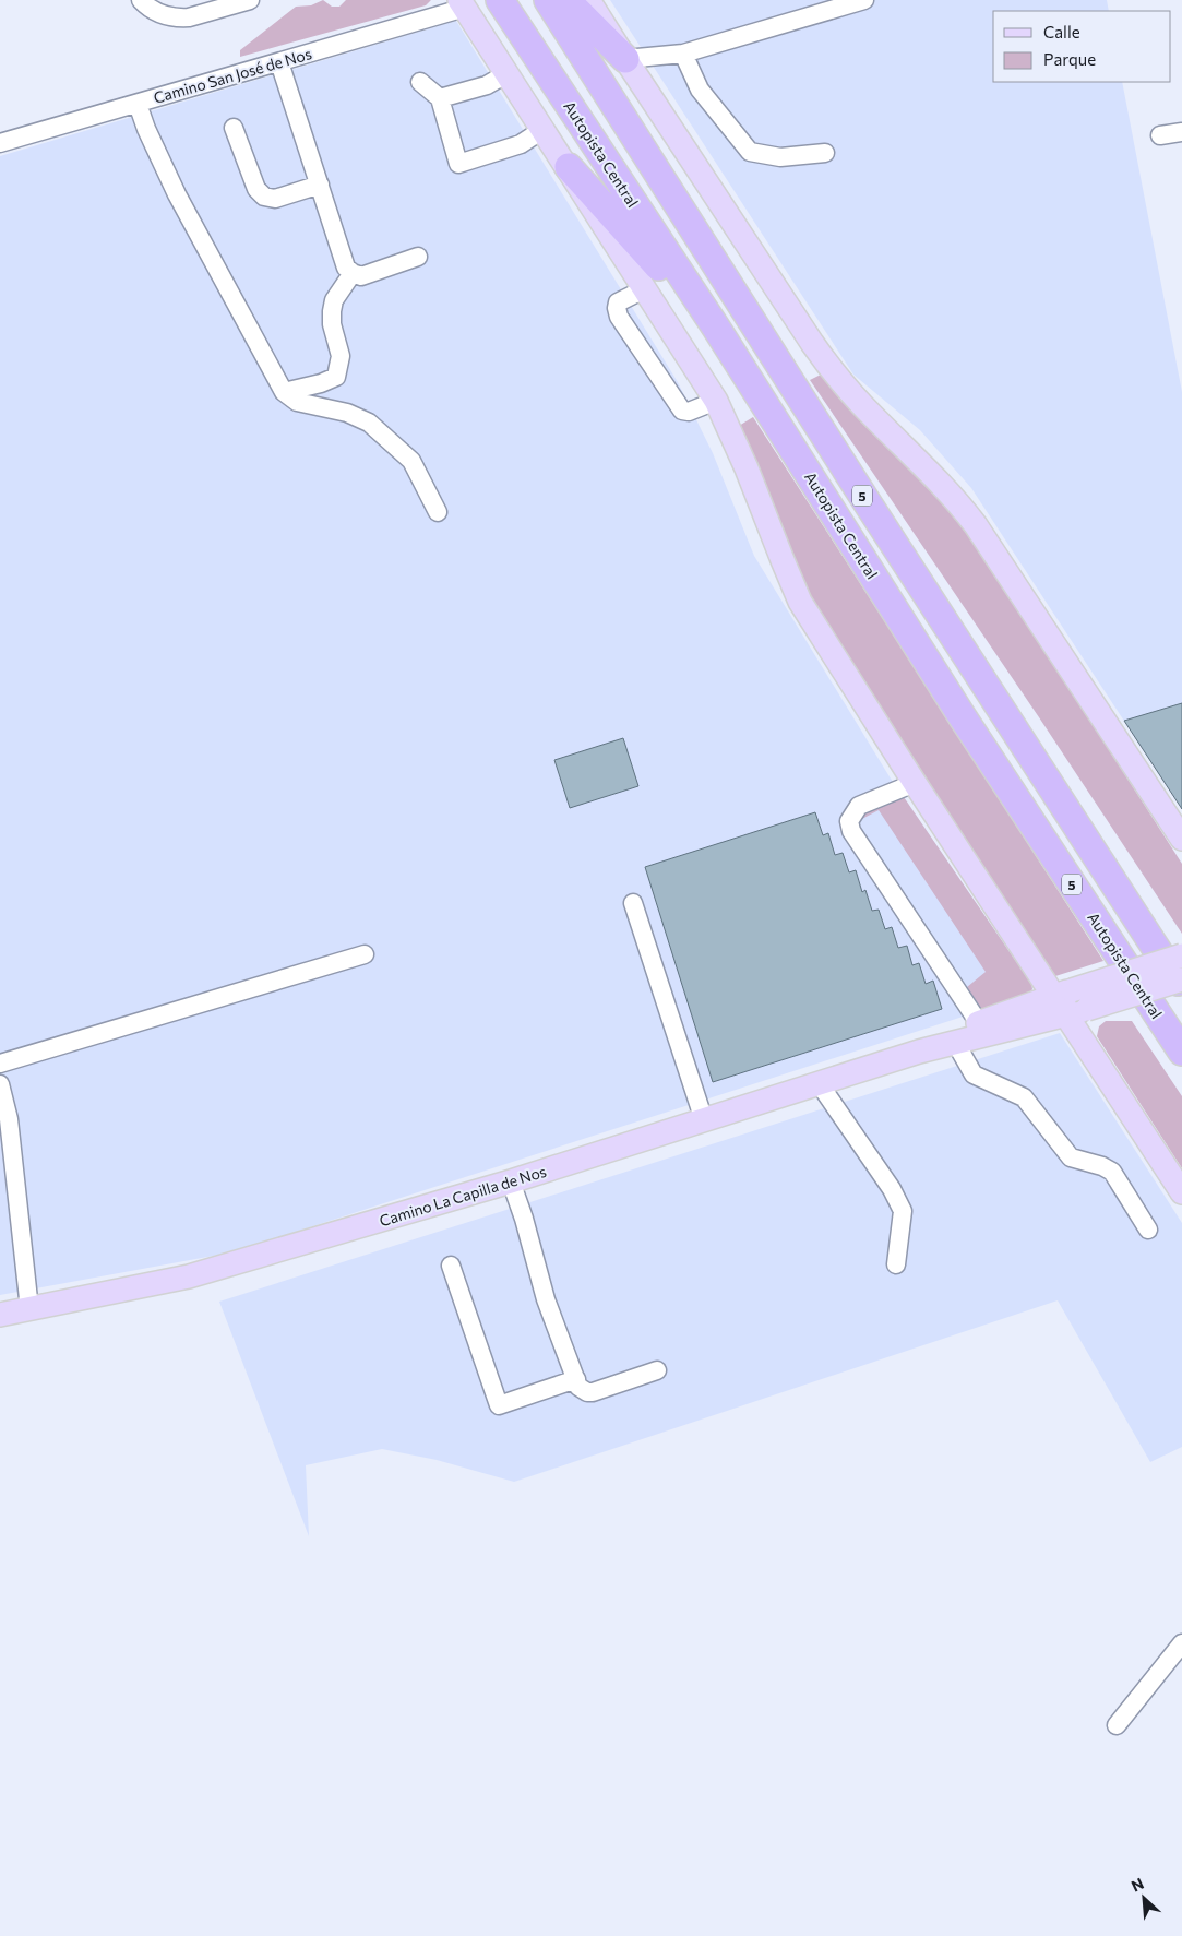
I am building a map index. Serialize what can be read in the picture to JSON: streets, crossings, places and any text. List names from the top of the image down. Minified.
{"streets":{"highway":["Autopista Central","5"],"main road":["Camino La Capilla de Nos"],"street":["Camino San José de Nos"]},"legend":["Calle","Parque"],"north":"top left"}
